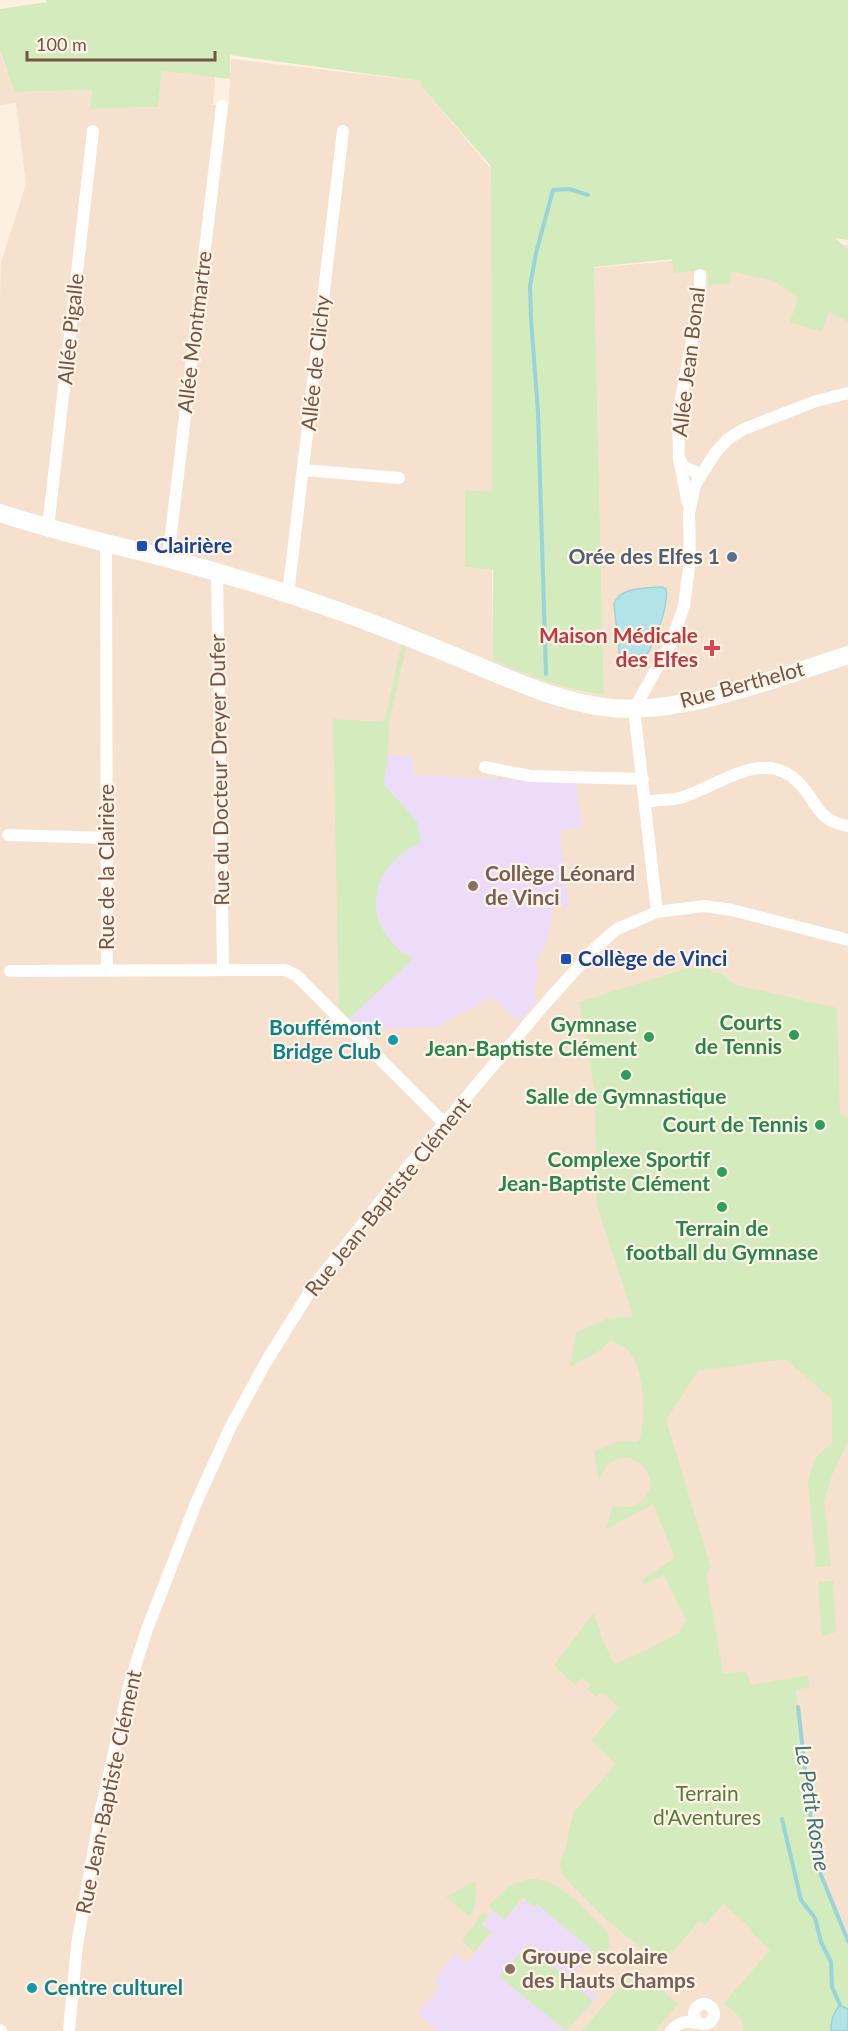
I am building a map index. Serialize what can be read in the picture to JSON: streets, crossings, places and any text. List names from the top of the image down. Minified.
{"streets":{"street":["Allée Pigalle","Allée Montmartre","Allée Jean Bonal","Allée de Clichy","Rue Berthelot","Rue du Docteur Dreyer Dufer","Rue de la Clairière","Rue Jean-Baptiste Clément"]},"crossings":[["Allée Pigalle","Rue Berthelot"],["Allée Montmartre","Rue Berthelot"],["Allée de Clichy","Rue Berthelot"],["Rue Berthelot","Rue du Docteur Dreyer Dufer"],["Rue Berthelot","Rue de la Clairière"],["Rue du Docteur Dreyer Dufer","Rue de la Clairière"],["Rue de la Clairière","Rue Jean-Baptiste Clément"]],"water":["Le Petit Rosne"],"parks":["Terrain d'Aventures"],"places":{"transit":["Clairière","Collège de Vinci"],"other":["Orée des Elfes 1","Collège Léonard de Vinci","Courts de Tennis","Gymnase Jean-Baptiste Clément","Bouffémont Bridge Club","Salle de Gymnastique","Court de Tennis","Complexe Sportif Jean-Baptiste Clément","Terrain de football du Gymnase","Groupe scolaire des Hauts Champs","Centre culturel"],"health":["Maison Médicale des Elfes"]},"scale_bar":"100 m"}
